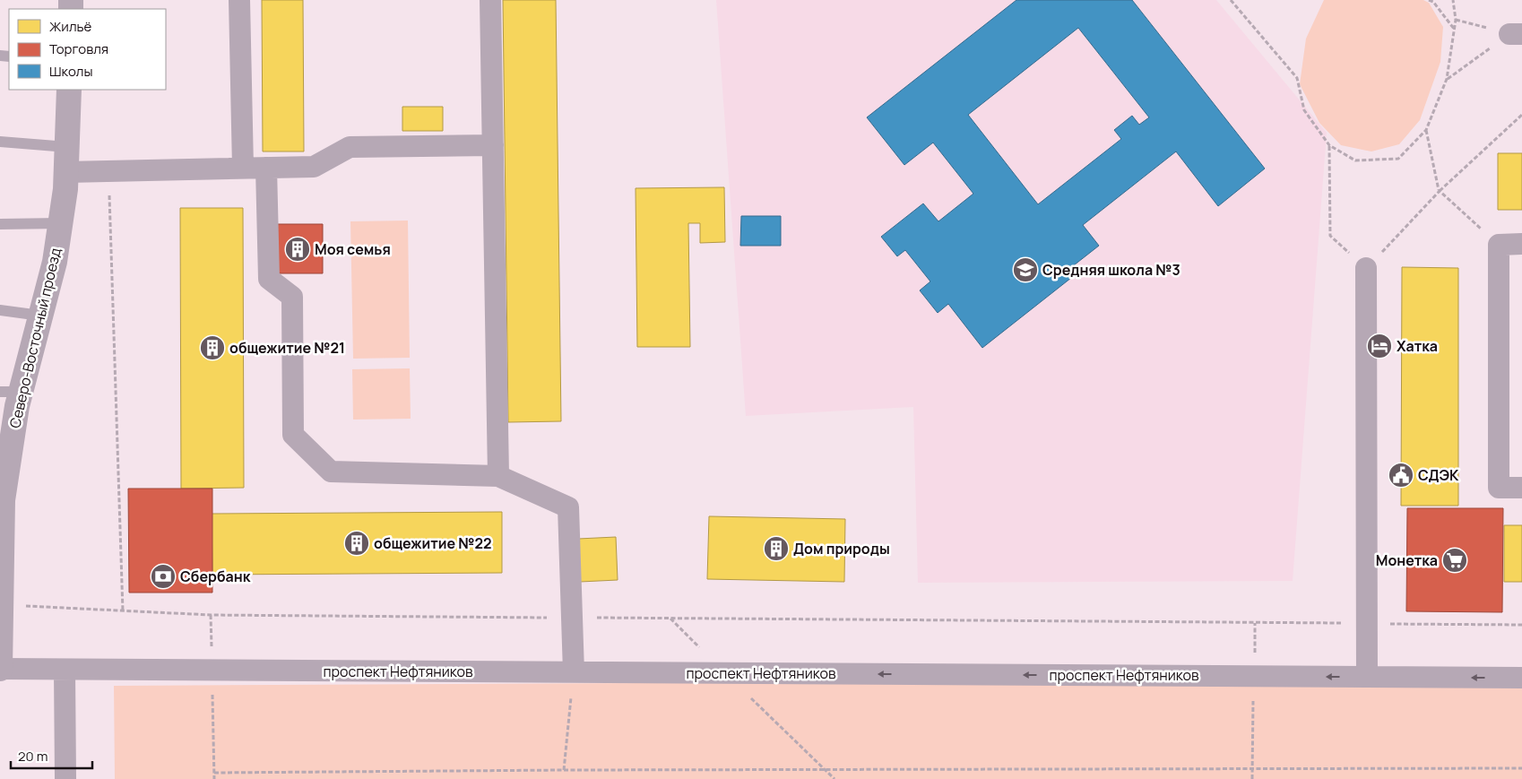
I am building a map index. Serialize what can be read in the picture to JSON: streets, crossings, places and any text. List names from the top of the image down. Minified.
{"streets":{"street":["Северо-Восточный проезд","проспект Нефтяников"]},"crossings":[["Северо-Восточный проезд","проспект Нефтяников"]],"one_way":["проспект Нефтяников"],"places":{"building":["Моя семья","общежитие №21","общежитие №22","Дом природы"],"school or university":["Средняя школа №3"],"hotel":["Хатка"],"public building":["СДЭК"],"supermarket":["Монетка"],"bank":["Сбербанк"]},"legend":["Жильё","Торговля","Школы"],"scale_bar":"20 m"}
